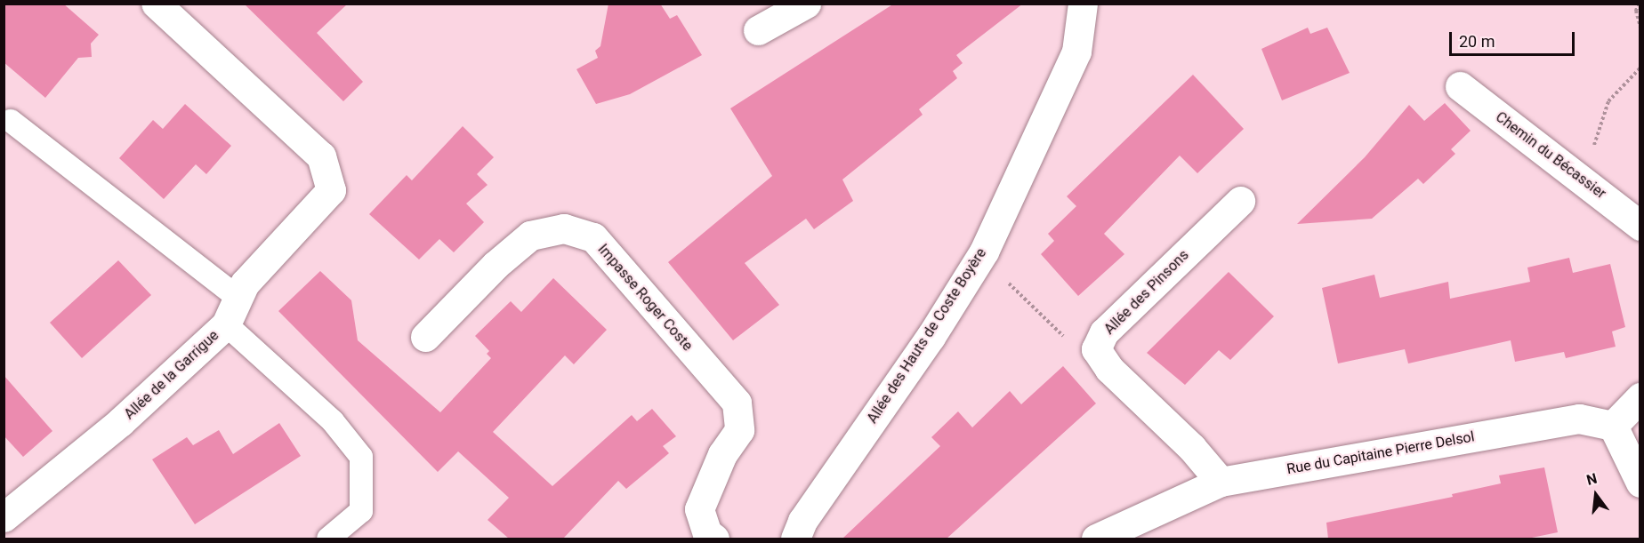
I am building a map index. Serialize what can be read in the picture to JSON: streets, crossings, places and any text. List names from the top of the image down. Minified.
{"streets":{"street":["Chemin du Bécassier","Allée des Pinsons","Impasse Roger Coste","Allée des Hauts de Coste Boyère","Allée de la Garrigue","Rue du Capitaine Pierre Delsol"]},"crossings":[["Allée des Pinsons","Rue du Capitaine Pierre Delsol"]],"scale_bar":"20 m","north":"top"}
